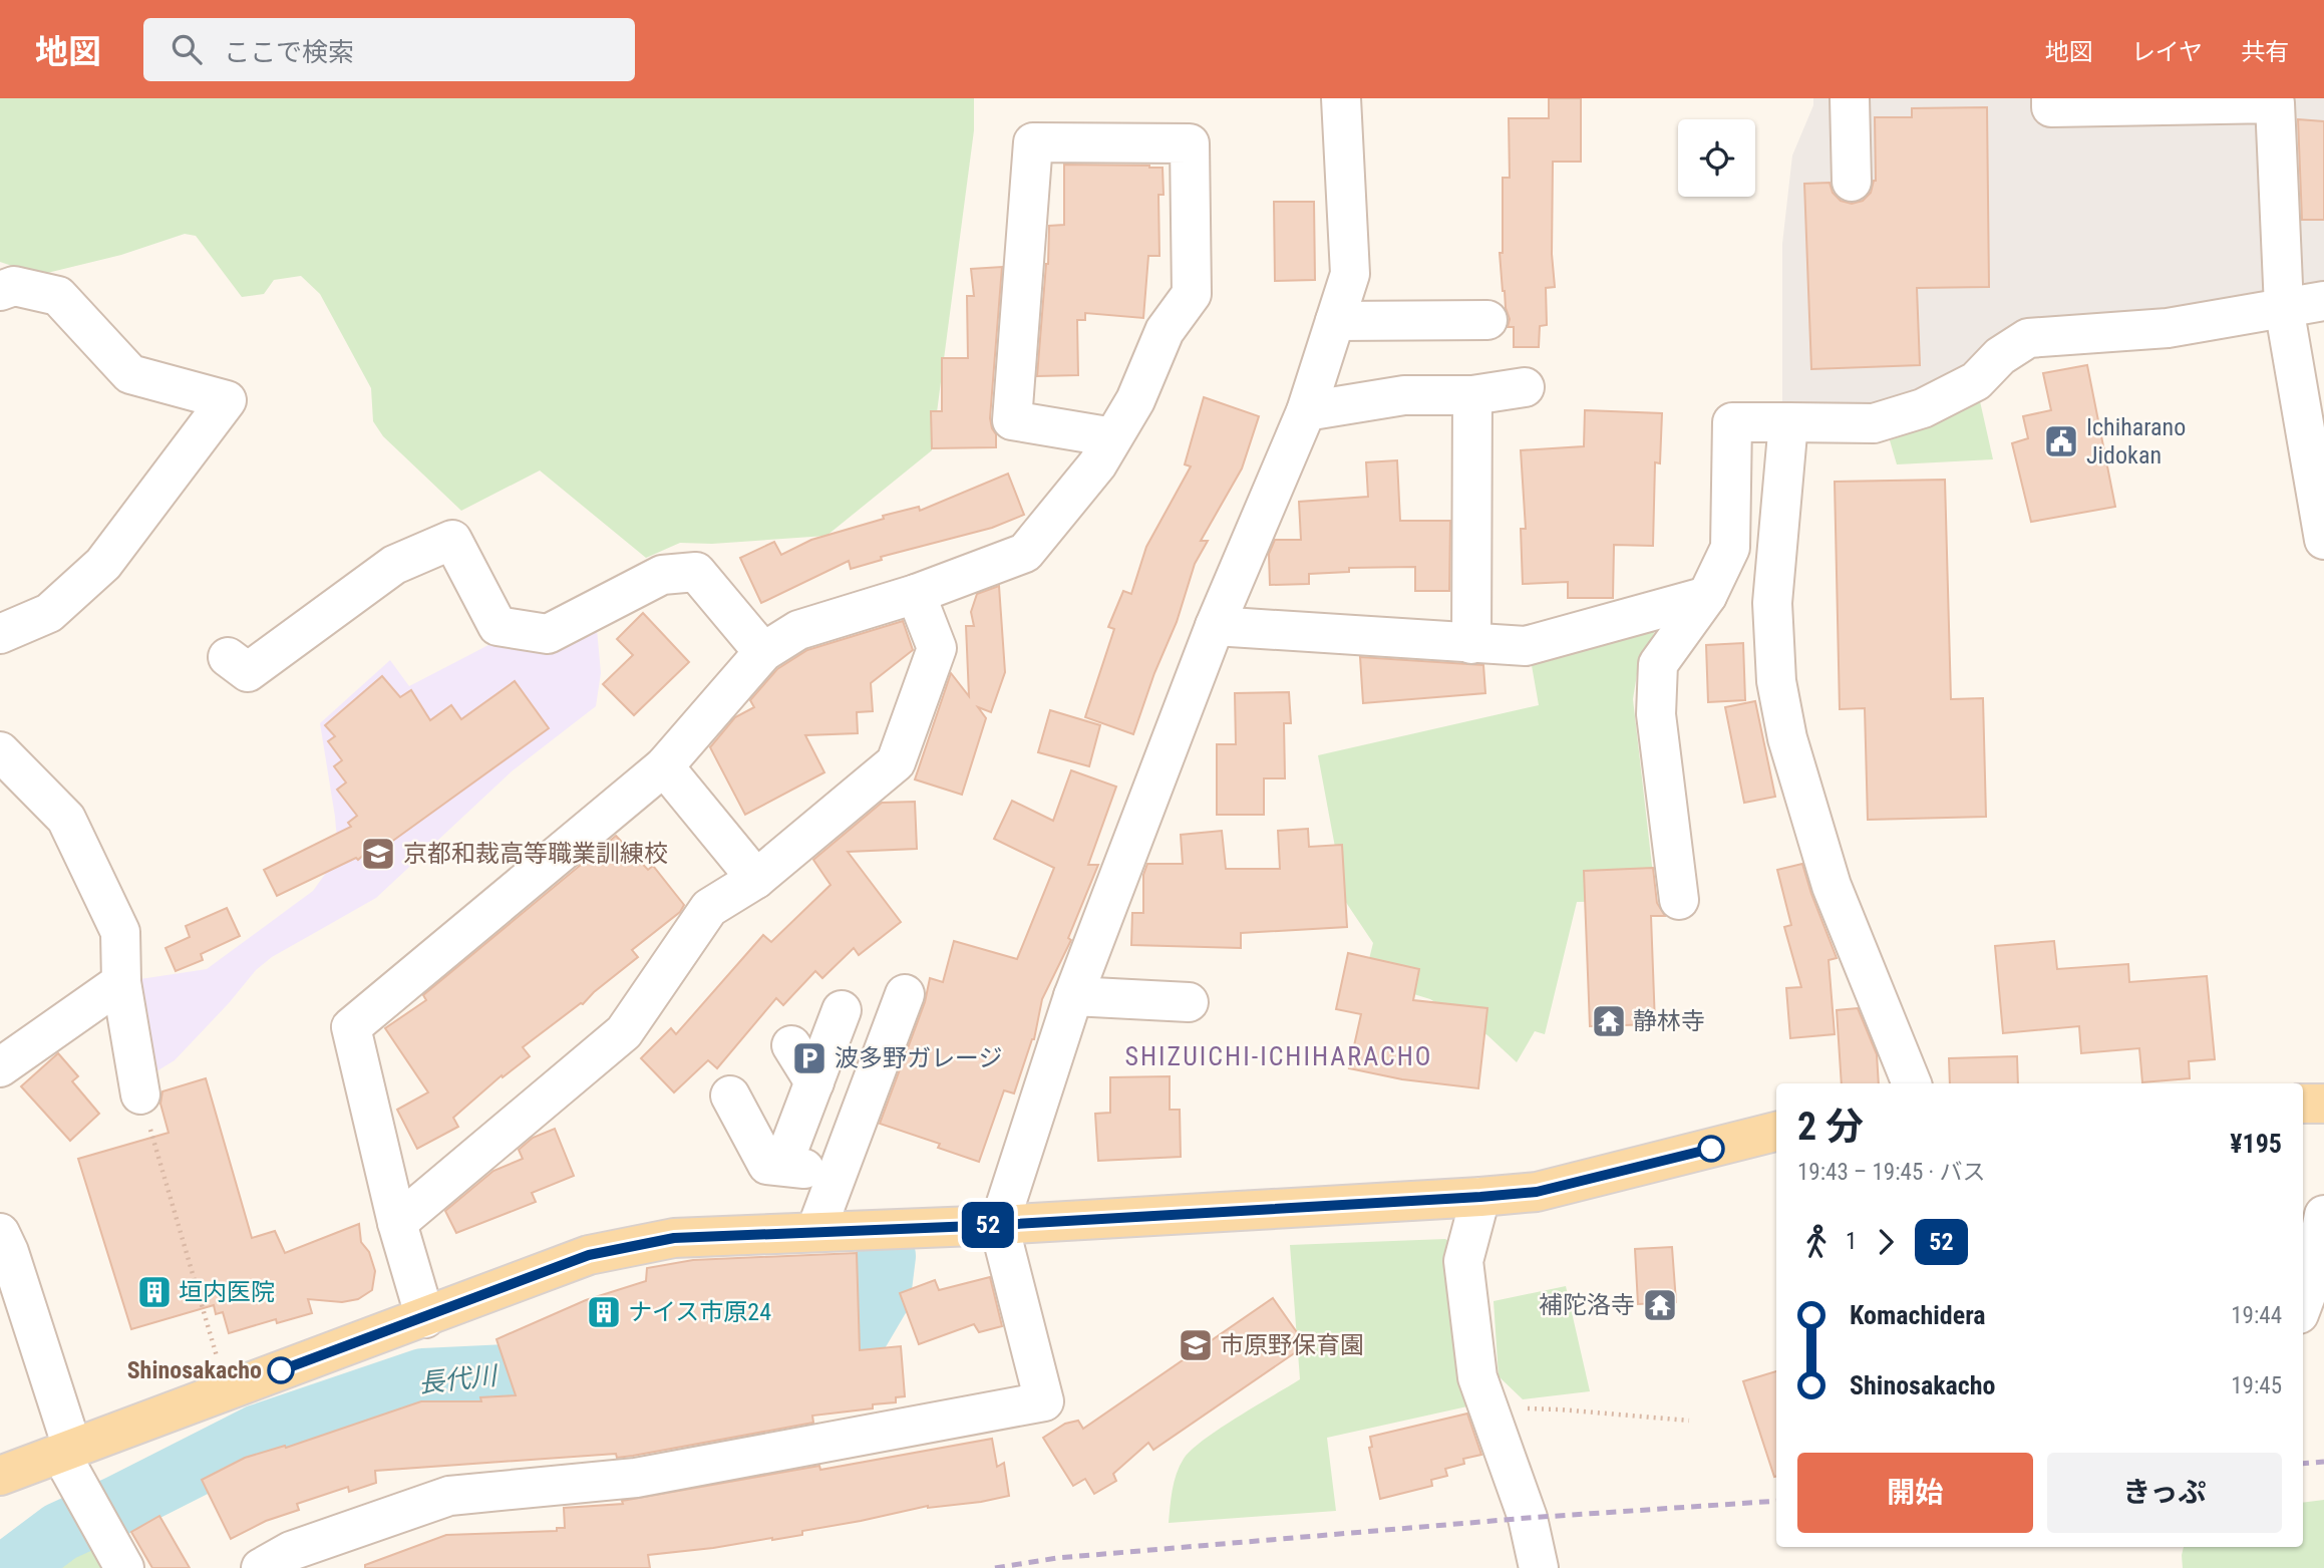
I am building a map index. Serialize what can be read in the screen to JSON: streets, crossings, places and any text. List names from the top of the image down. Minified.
{"districts":["SHIZUICHI-ICHIHARACHO"],"water":["長代川"],"places":{"public building":["Ichiharano Jidokan"],"school or university":["京都和裁高等職業訓練校","市原野保育園"],"temple":["静林寺","補陀洛寺"],"parking":["波多野ガレージ"],"building":["垣内医院","ナイス市原24"],"other":["Shinosakacho"]},"lines":["bus line 52"],"page":{"header":"地図","search":"ここで検索","nav":["地図","レイヤ","共有"],"on_map":"52","heading":["2 分","19:43 – 19:45 · バス","¥195"],"legs":["1","52"],"list":[{"name":"Komachidera","value":"19:44"},{"name":"Shinosakacho","value":"19:45"}],"buttons":["開始","きっぷ"]}}
